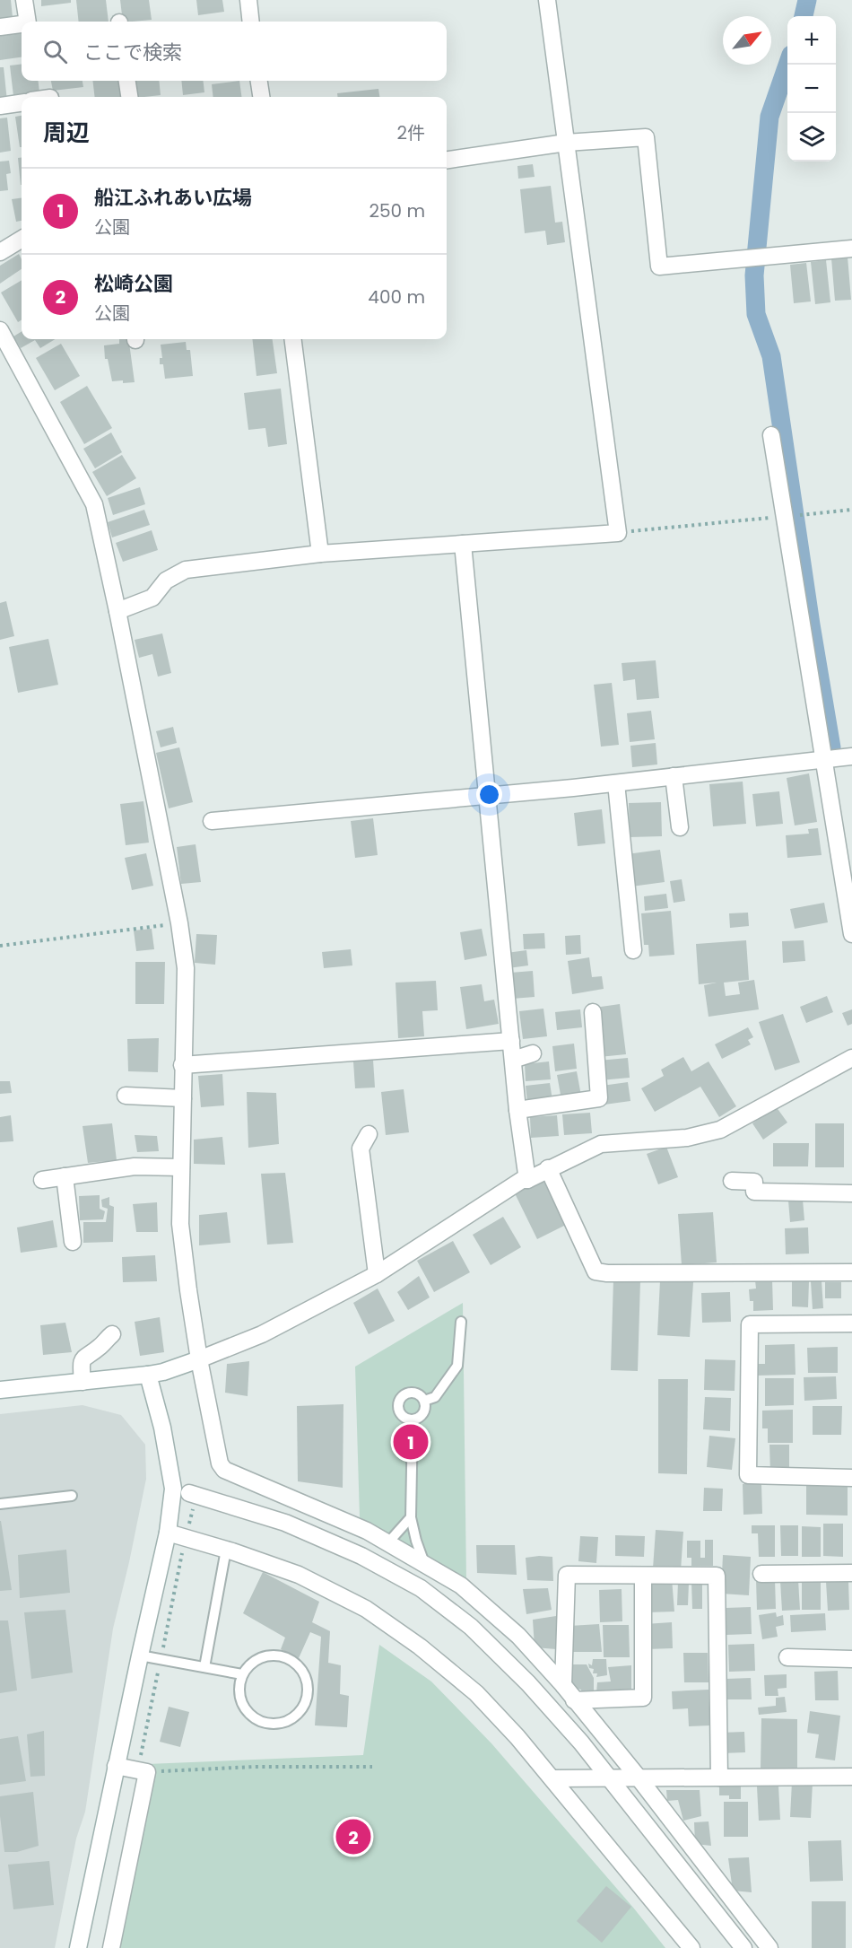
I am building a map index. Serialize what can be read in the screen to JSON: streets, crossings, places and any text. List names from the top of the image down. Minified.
{"north":"top right","page":{"map_buttons":["+","−"],"search":"ここで検索","heading":["周辺","2件"],"list":[{"mark":"1","name":"船江ふれあい広場","note":"公園","value":"250 m"},{"mark":"2","name":"松崎公園","note":"公園","value":"400 m"}],"pins":["1","2"]}}
